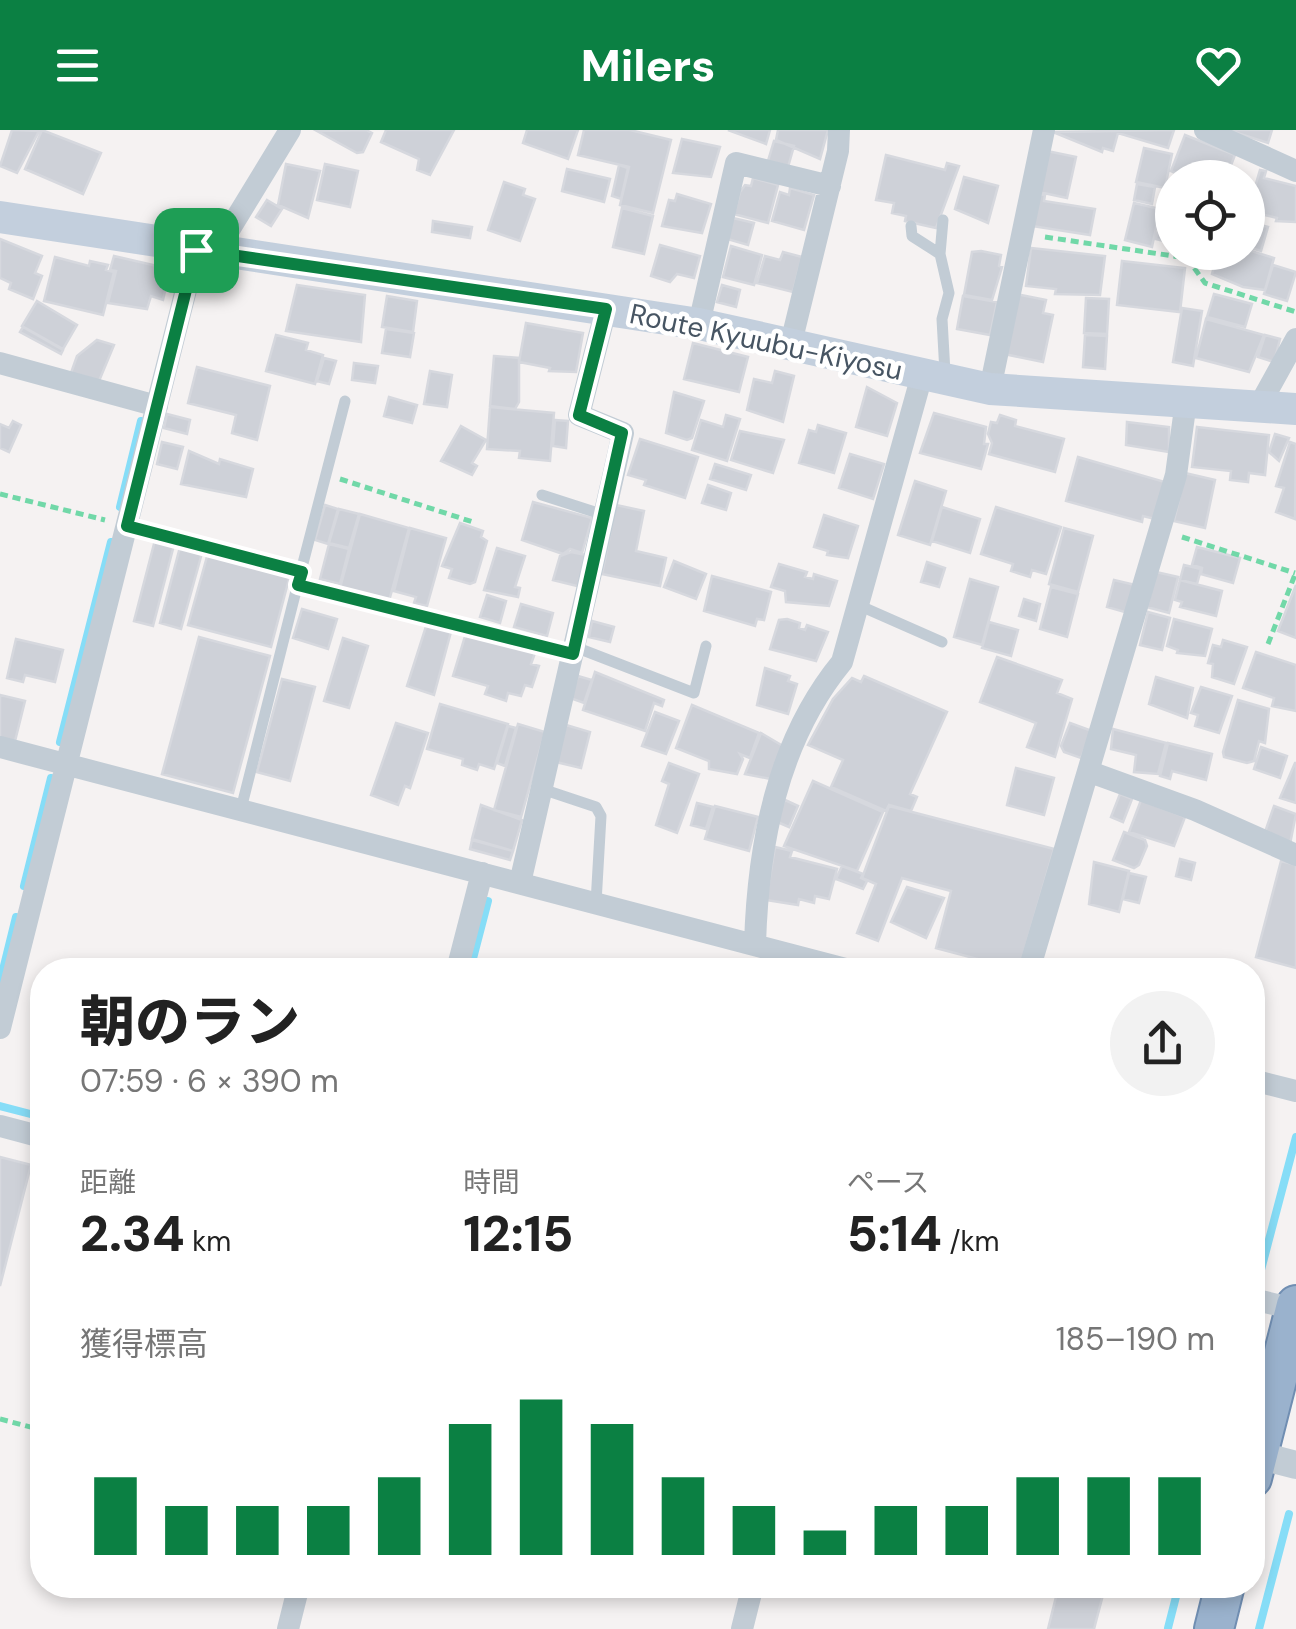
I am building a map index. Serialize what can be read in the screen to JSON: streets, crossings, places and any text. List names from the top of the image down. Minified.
{"streets":{"main road":["Route Kyuubu-Kiyosu"]},"page":{"header":"Milers","heading":["朝のラン","07:59 · 6 × 390 m"],"stats":[["距離","2.34 km"],["時間","12:15"],["ペース","5:14 /km"]],"chart":["獲得標高","185–190 m"]}}
